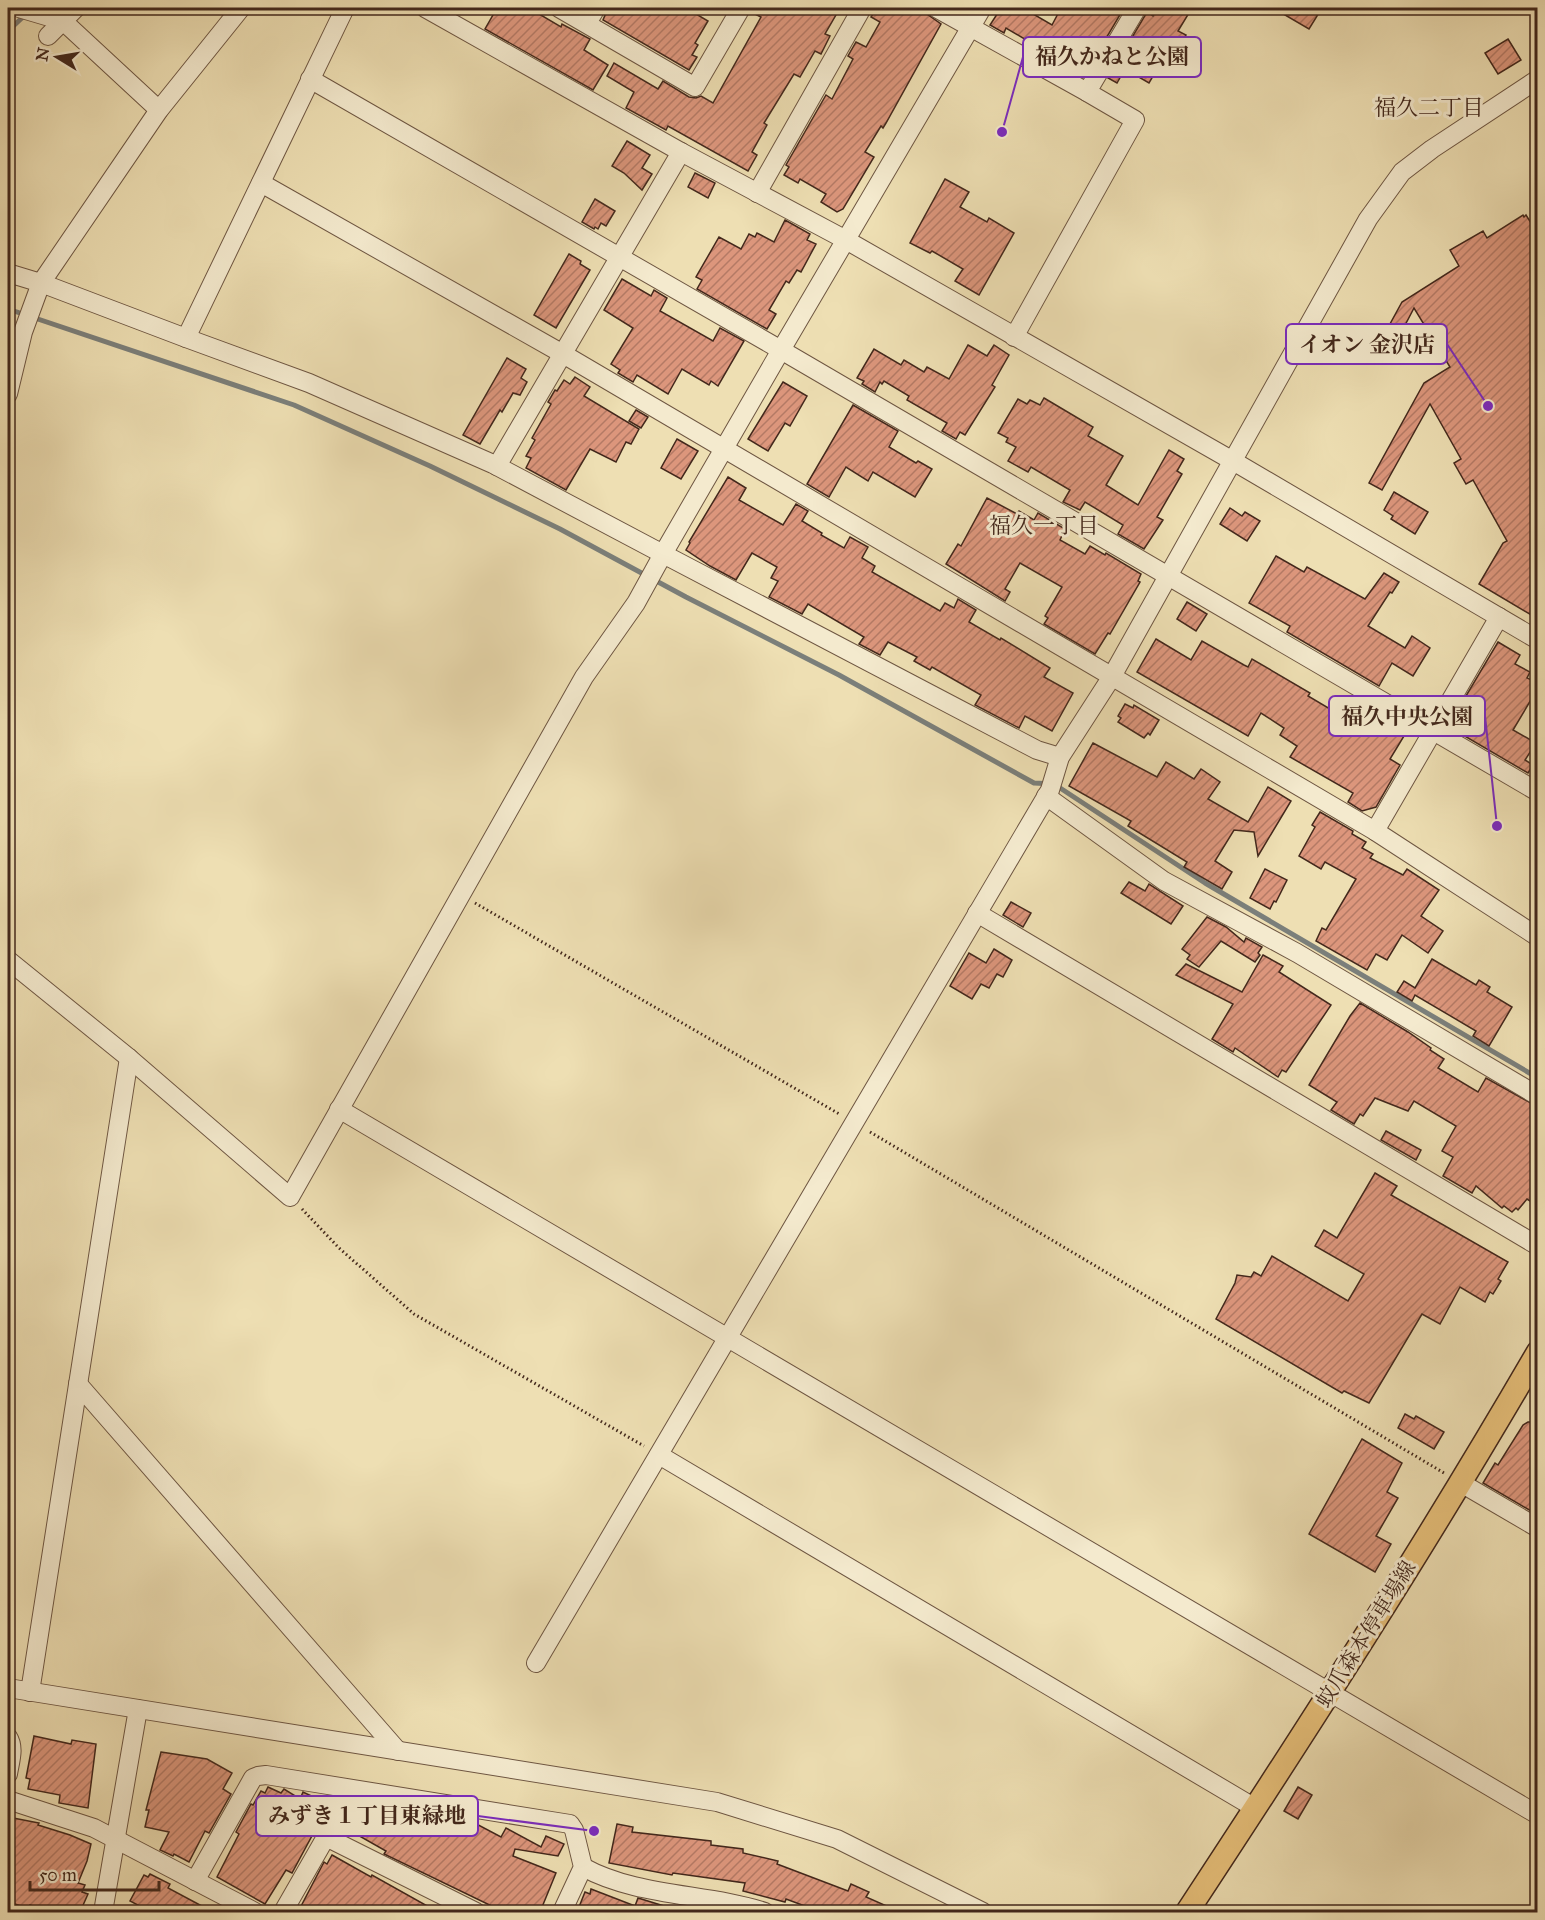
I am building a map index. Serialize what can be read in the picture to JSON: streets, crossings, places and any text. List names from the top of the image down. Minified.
{"streets":{"main road":["蚊爪森本停車場線"]},"districts":["福久二丁目","福久一丁目"],"places":["福久かねと公園","イオン 金沢店","福久中央公園","みずき１丁目東緑地"],"scale_bar":"50 m","north":"left"}
